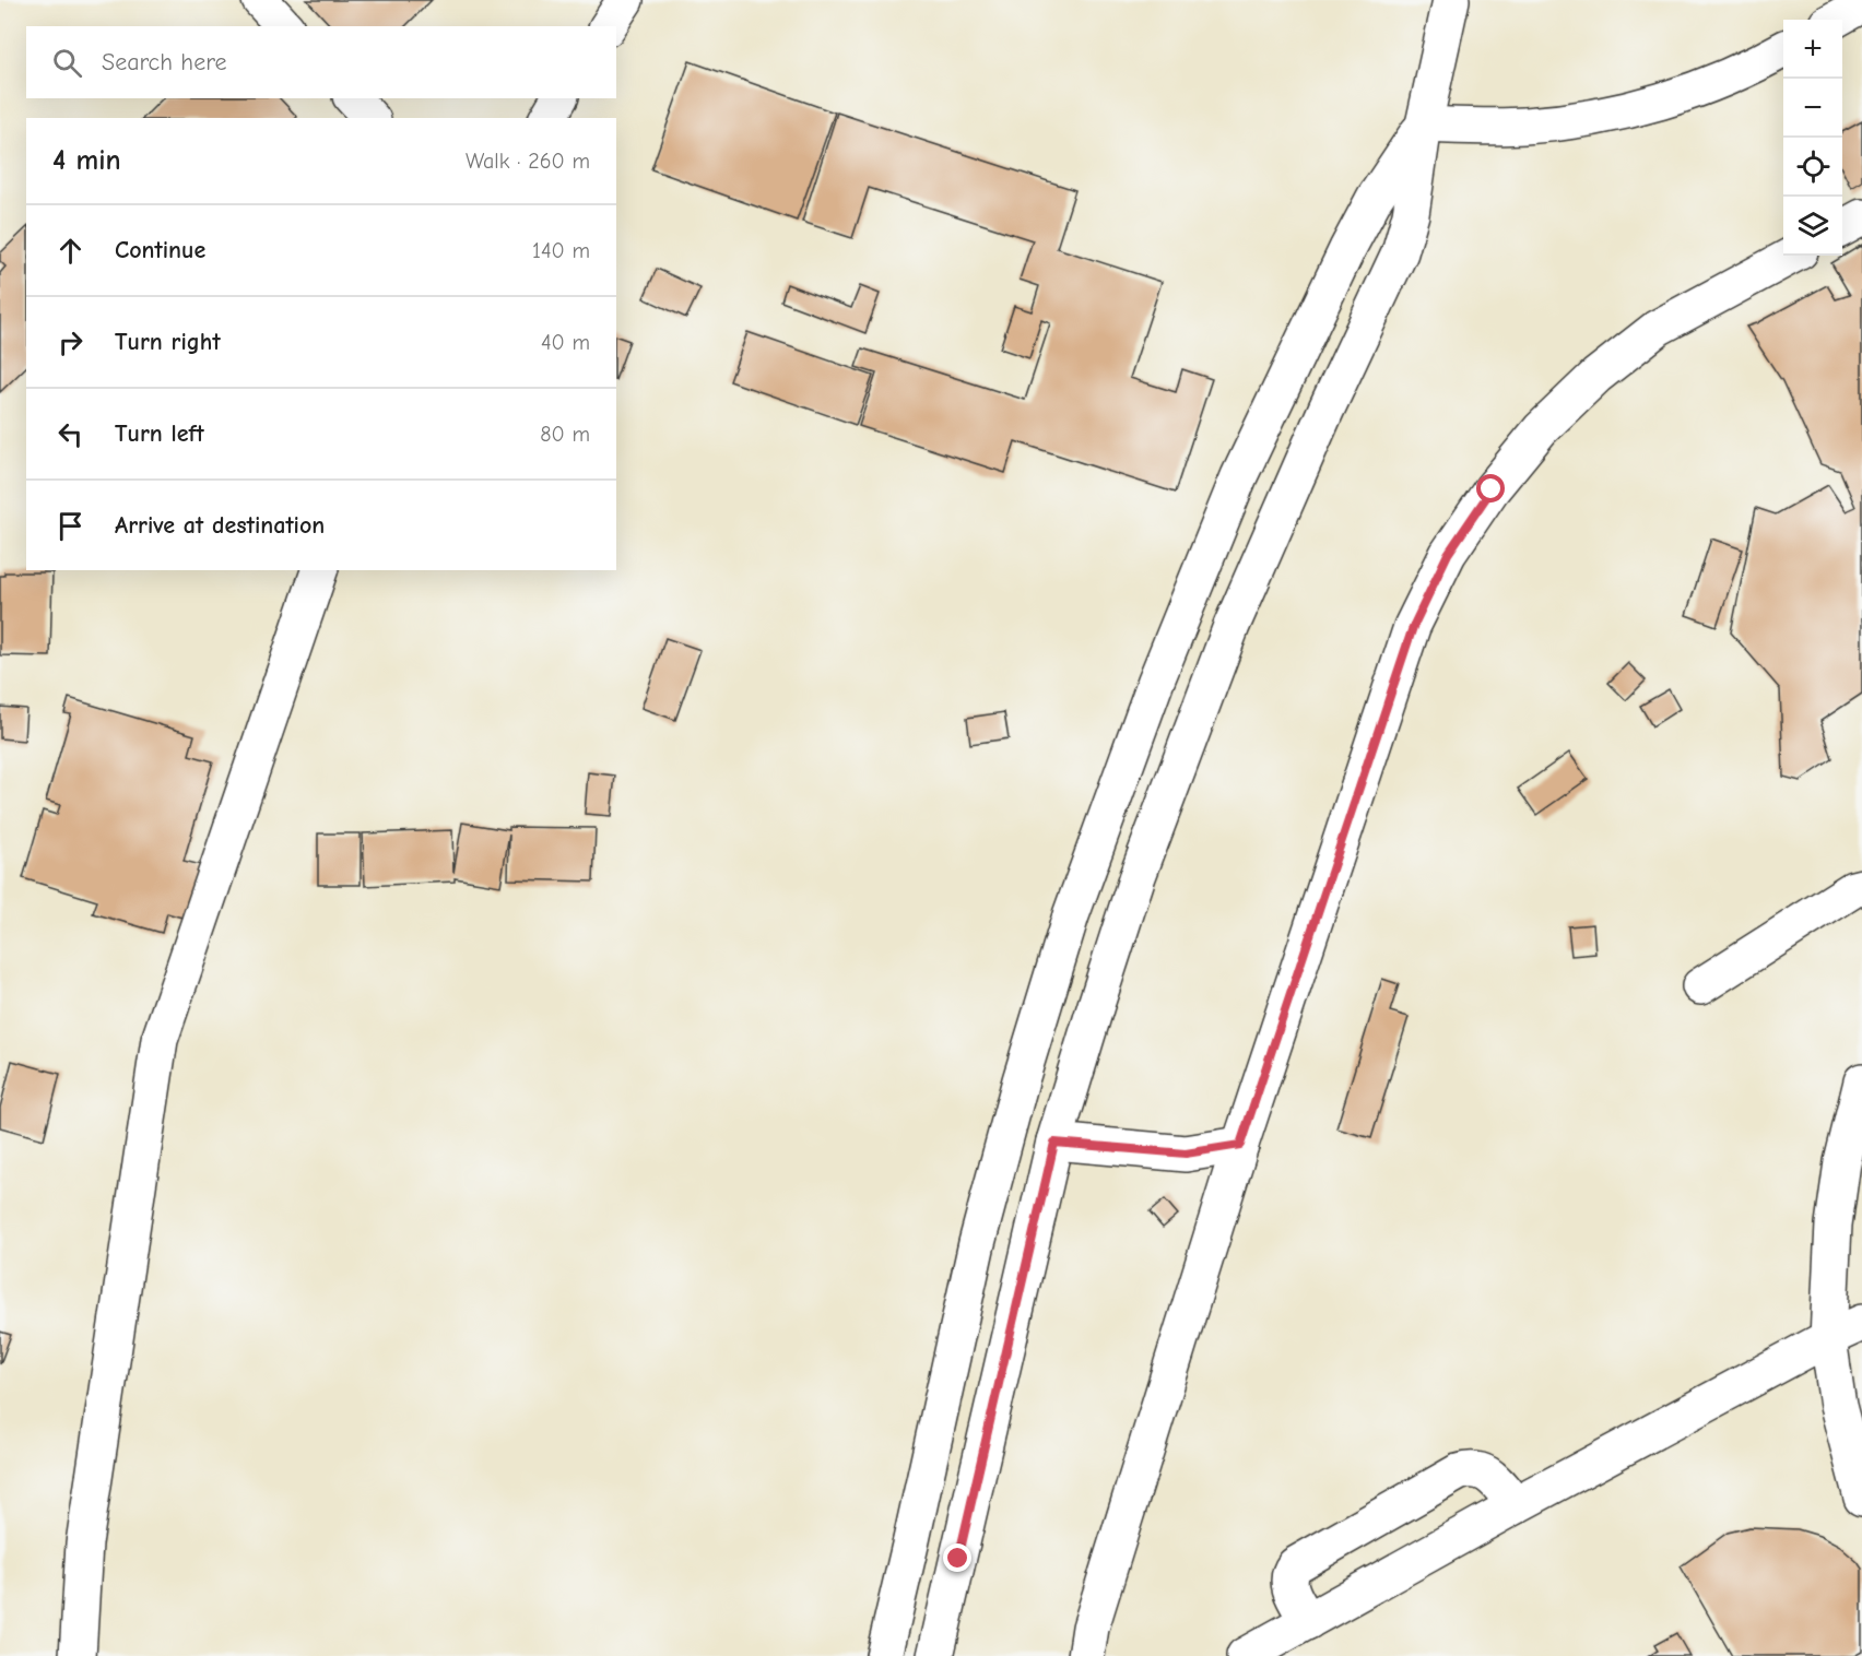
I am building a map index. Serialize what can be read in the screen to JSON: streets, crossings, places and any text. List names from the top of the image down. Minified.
{"page":{"map_buttons":["+","−"],"search":"Search here","heading":["4 min","Walk · 260 m"],"list":[["Continue","140 m"],["Turn right","40 m"],["Turn left","80 m"],"Arrive at destination"]}}
